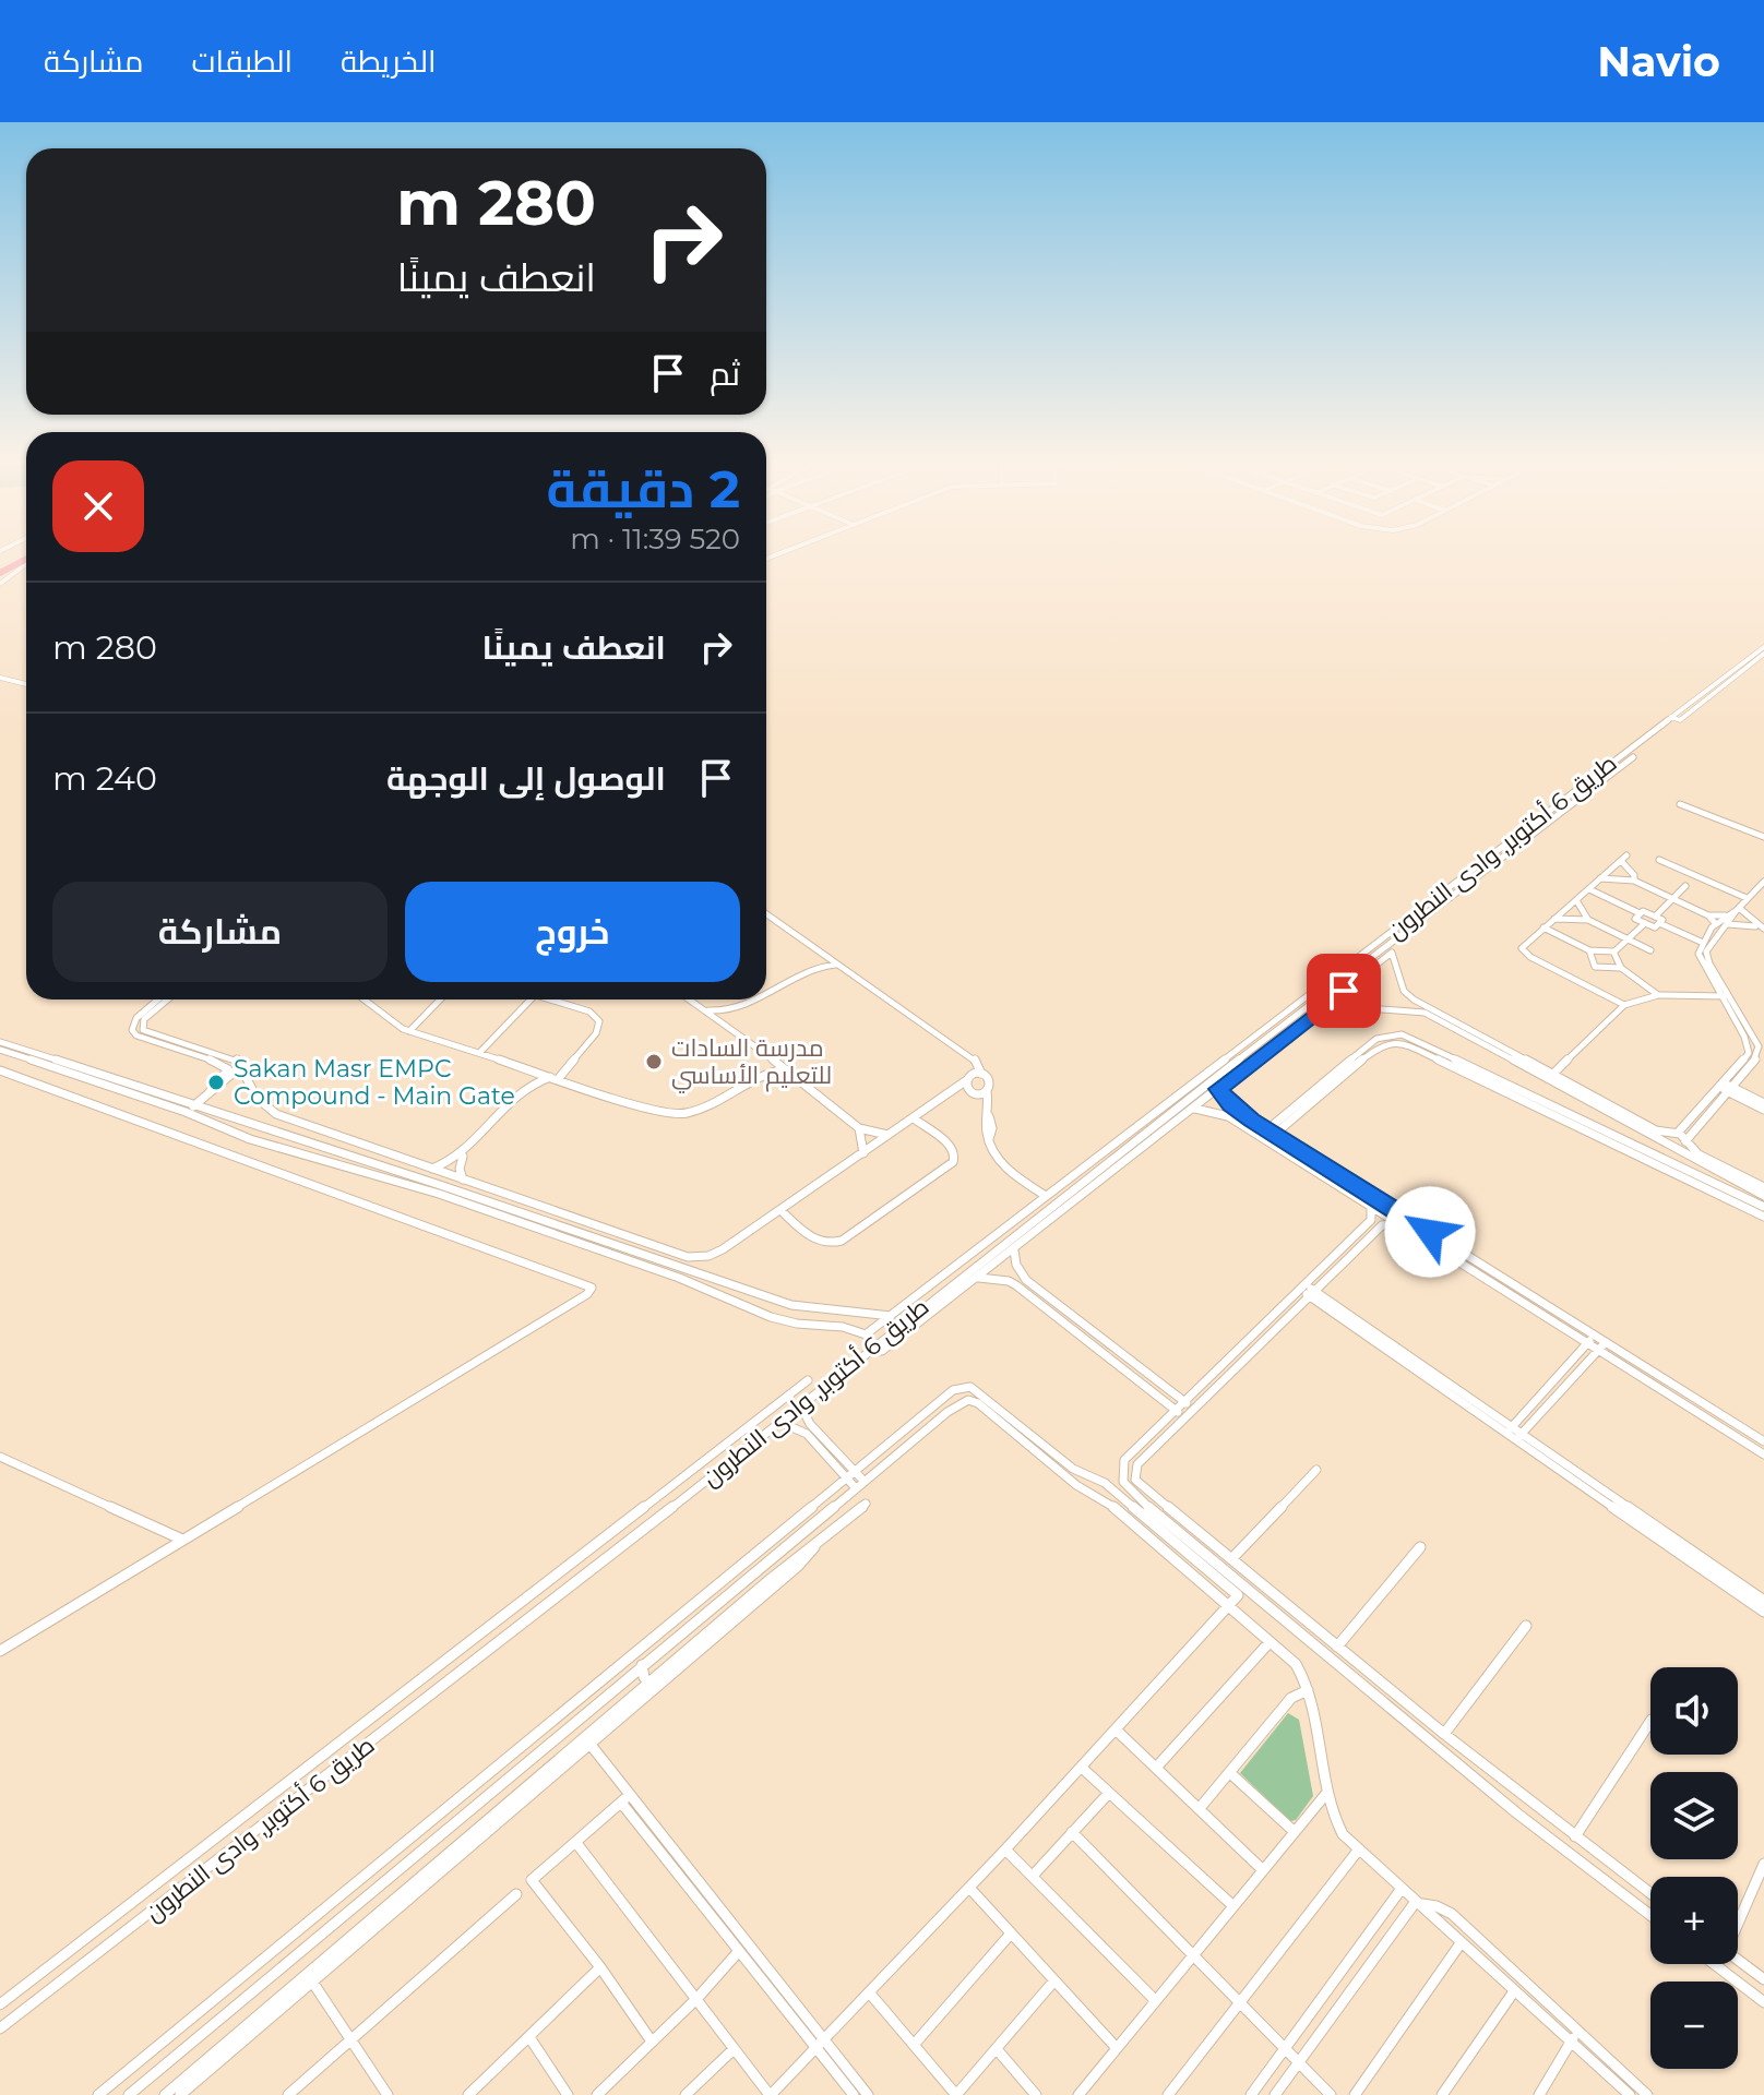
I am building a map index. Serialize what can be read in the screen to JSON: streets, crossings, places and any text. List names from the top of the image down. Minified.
{"streets":{"street":["طريق 6 أكتوبر, وادى النطرون"]},"places":["مدرسة السادات للتعليم الأساسي","Sakan Masr EMPC Compound - Main Gate"],"page":{"header":"Navio","nav":["الخريطة","الطبقات","مشاركة"],"turn":["280 m","انعطف يمينًا"],"then":"ثم","heading":["2 دقيقة","520 m · 11:39"],"list":[{"name":"انعطف يمينًا","value":"280 m"},{"name":"الوصول إلى الوجهة","value":"240 m"}],"buttons":["خروج","مشاركة"],"map_buttons":["+","−"]}}
